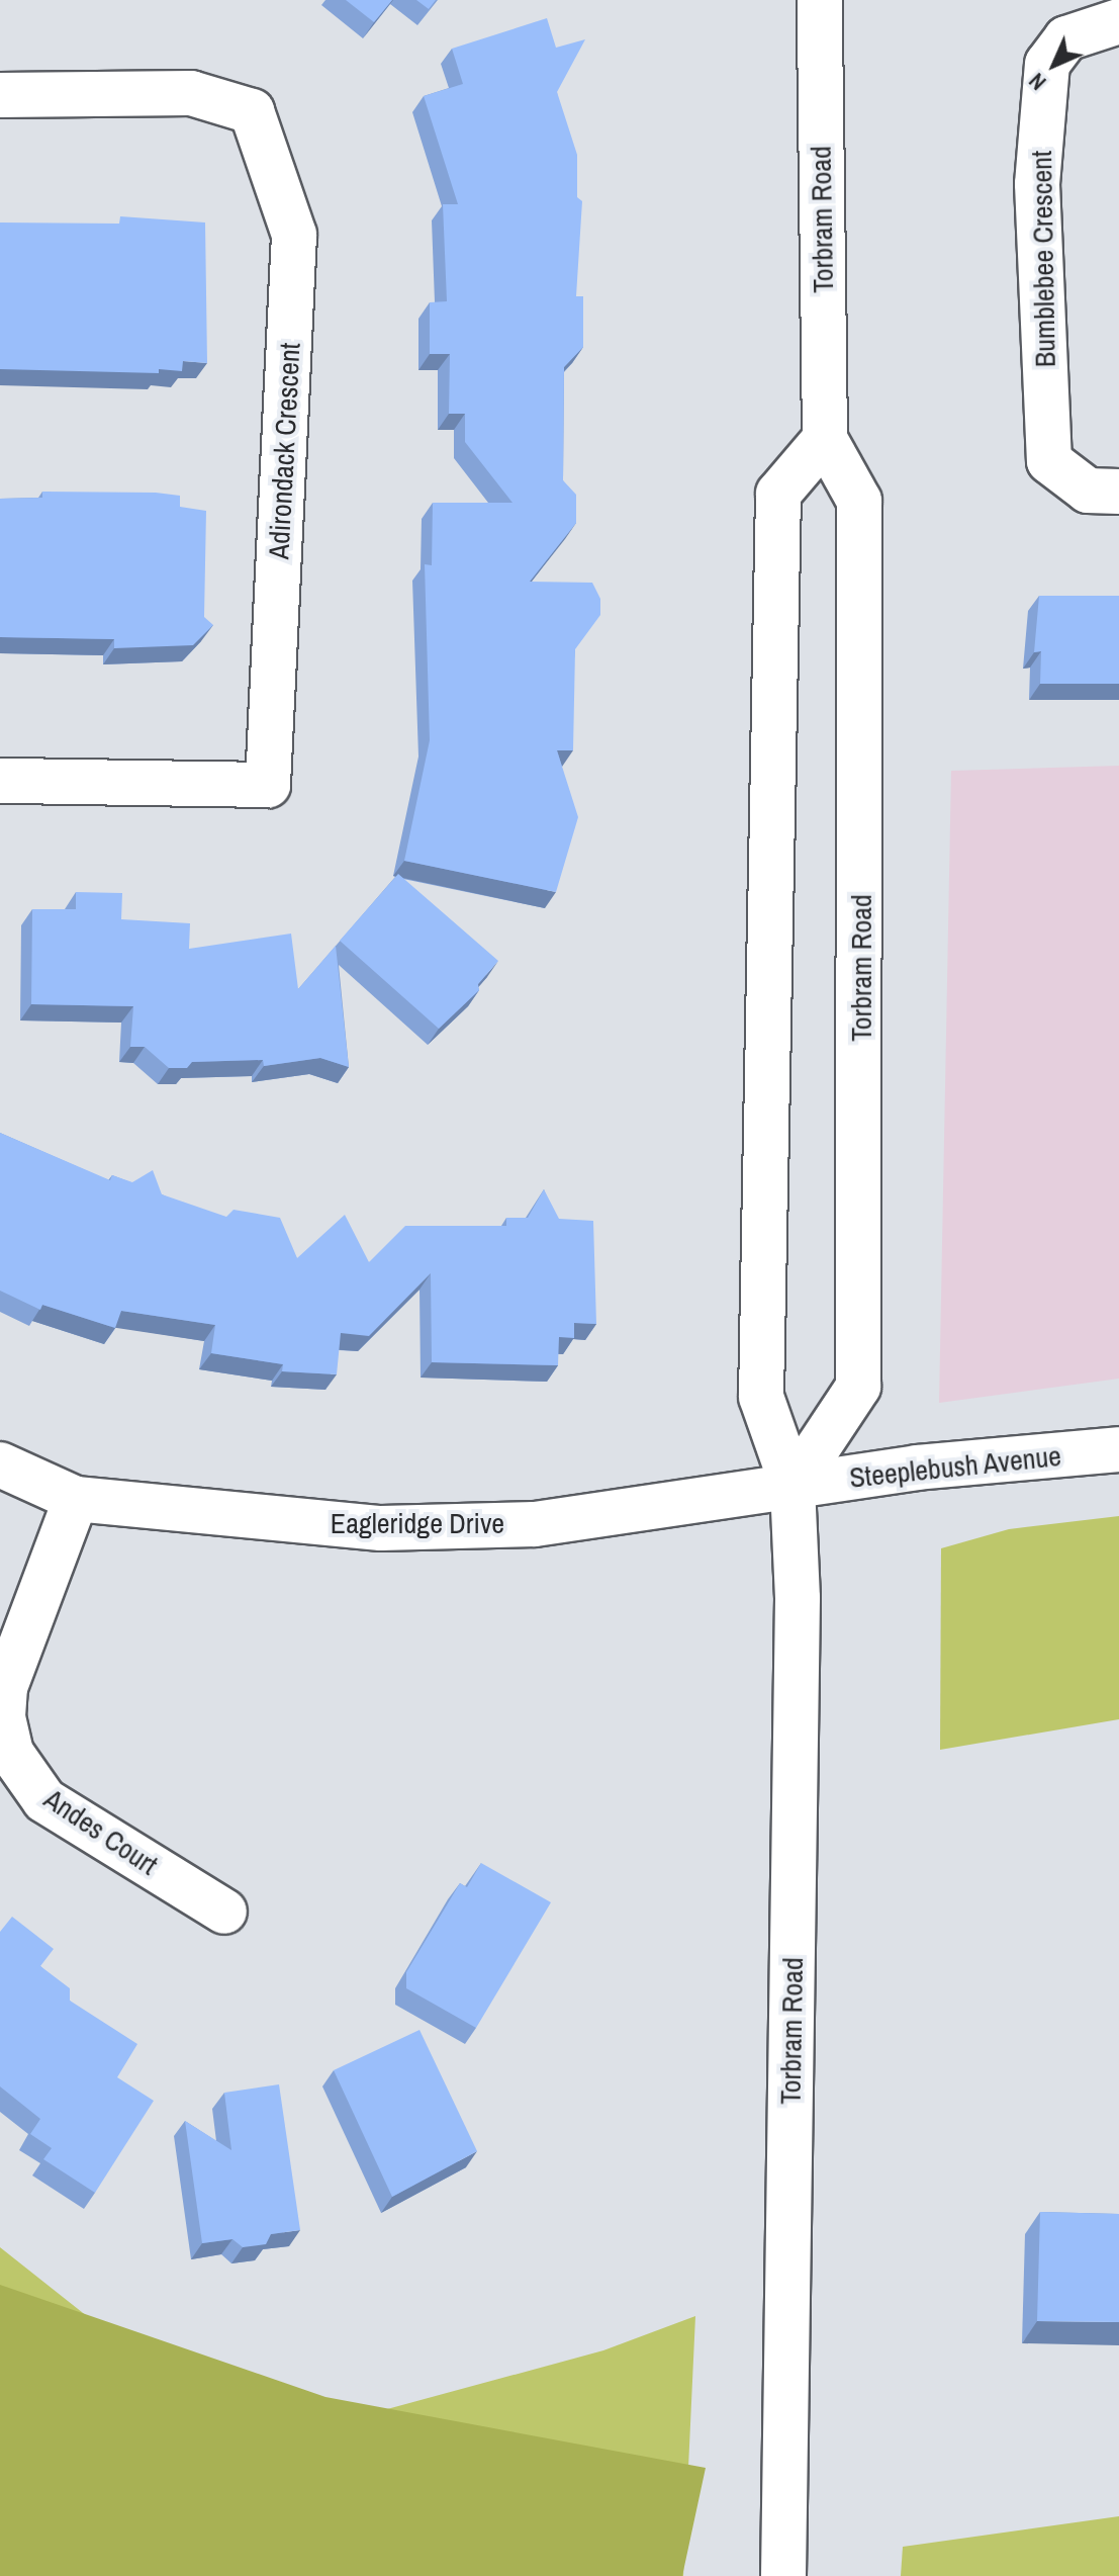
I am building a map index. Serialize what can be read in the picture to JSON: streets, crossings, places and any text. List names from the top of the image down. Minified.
{"streets":{"main road":["Torbram Road","Bumblebee Crescent","Adirondack Crescent","Steeplebush Avenue","Eagleridge Drive","Andes Court"]},"crossings":[["Torbram Road","Steeplebush Avenue"],["Torbram Road","Eagleridge Drive"],["Steeplebush Avenue","Eagleridge Drive"],["Eagleridge Drive","Andes Court"]],"north":"bottom left"}
